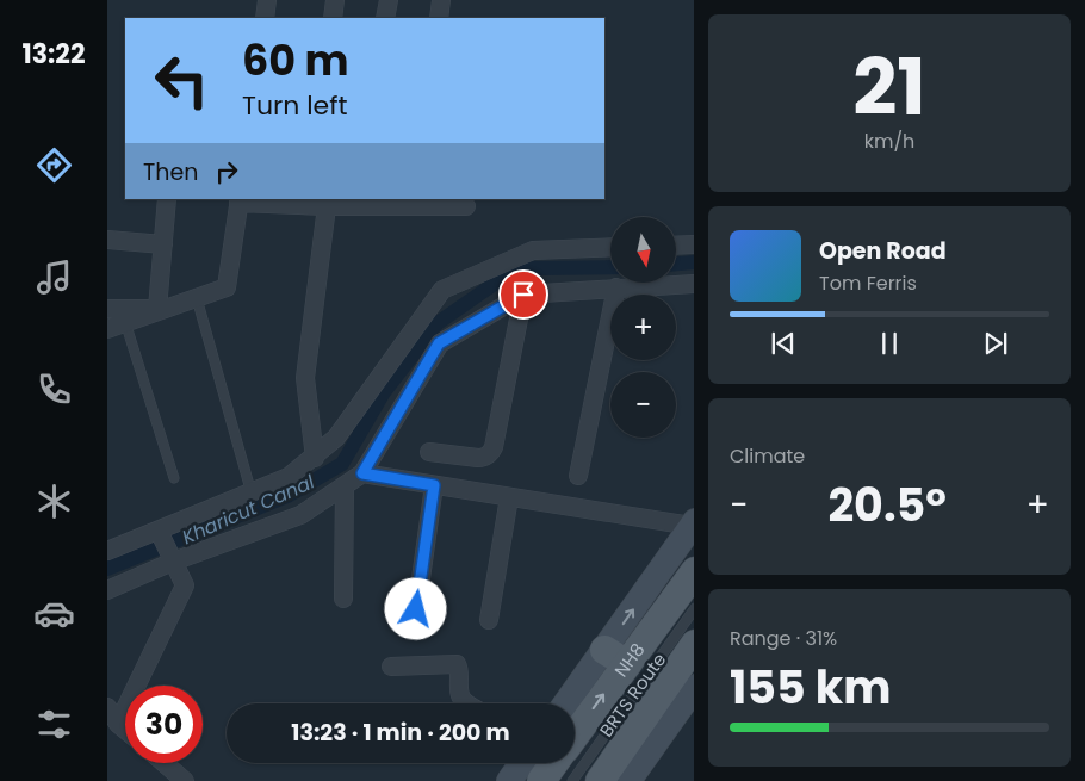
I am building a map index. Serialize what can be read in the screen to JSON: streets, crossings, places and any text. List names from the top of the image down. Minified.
{"streets":{"main road":["NH8"],"lane":["BRTS Route"]},"water":["Kharicut Canal"],"north":"bottom","page":{"tabs":"13:22","tile":[["21","km/h"],"Climate",["Range · 31%","155 km"]],"turn":["60 m","Turn left"],"then":"Then","map_buttons":["+","−"],"song":["Open Road","Tom Ferris"],"heat":["−","20.5°","+"],"limit":"30","trip":"13:23 · 1 min · 200 m"}}
